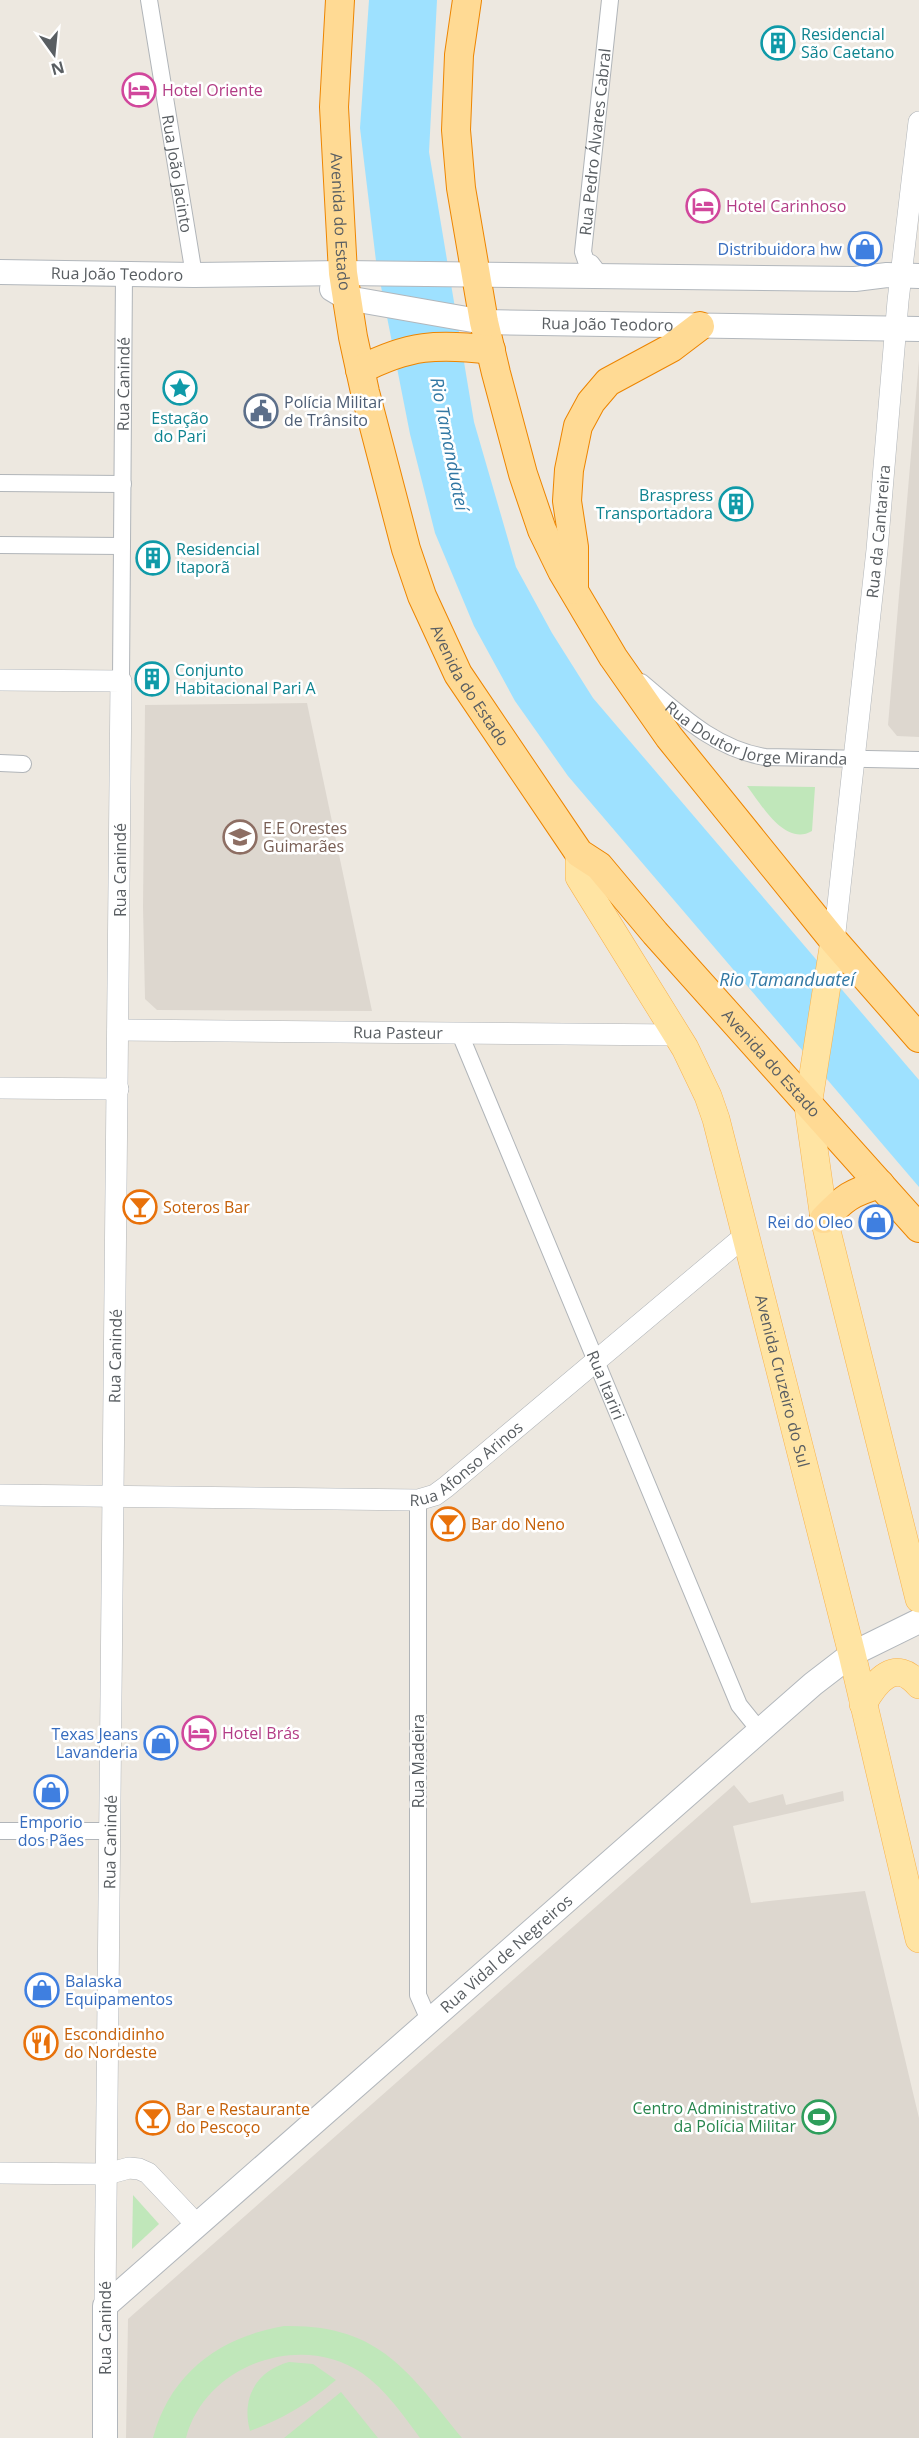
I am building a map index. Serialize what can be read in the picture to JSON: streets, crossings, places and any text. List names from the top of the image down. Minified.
{"streets":{"highway":["Avenida do Estado"],"main road":["Rua João Teodoro","Rua Canindé","Avenida Cruzeiro do Sul","Rua Vidal de Negreiros"],"street":["Rua Pedro Álvares Cabral","Rua João Jacinto","Rua da Cantareira","Rua Doutor Jorge Miranda","Rua Pasteur","Rua Itariri","Rua Afonso Arinos","Rua Madeira"]},"crossings":[["Rua João Jacinto","Rua João Teodoro"],["Avenida do Estado","Rua João Teodoro"],["Avenida do Estado","Avenida Cruzeiro do Sul"],["Rua João Teodoro","Rua Canindé"],["Rua João Teodoro","Rua da Cantareira"],["Rua Canindé","Rua Pasteur"],["Rua Canindé","Rua Afonso Arinos"],["Rua Canindé","Rua Vidal de Negreiros"],["Rua da Cantareira","Rua Doutor Jorge Miranda"],["Rua Pasteur","Avenida Cruzeiro do Sul"],["Rua Pasteur","Rua Itariri"],["Avenida Cruzeiro do Sul","Rua Afonso Arinos"],["Avenida Cruzeiro do Sul","Rua Vidal de Negreiros"],["Rua Itariri","Rua Afonso Arinos"],["Rua Itariri","Rua Vidal de Negreiros"],["Rua Afonso Arinos","Rua Madeira"],["Rua Madeira","Rua Vidal de Negreiros"]],"water":["Rio Tamanduateí"],"places":{"building":["Residencial São Caetano","Braspress Transportadora","Residencial Itaporã","Conjunto Habitacional Pari A"],"hotel":["Hotel Oriente","Hotel Carinhoso","Hotel Brás"],"shop":["Distribuidora hw","Rei do Oleo","Texas Jeans Lavanderia","Emporio dos Pães","Balaska Equipamentos"],"place":["Estação do Pari"],"public building":["Polícia Militar de Trânsito"],"school or university":["E.E Orestes Guimarães"],"bar":["Soteros Bar","Bar do Neno","Bar e Restaurante do Pescoço"],"restaurant":["Escondidinho do Nordeste"],"sports":["Centro Administrativo da Polícia Militar"]},"north":"bottom"}
